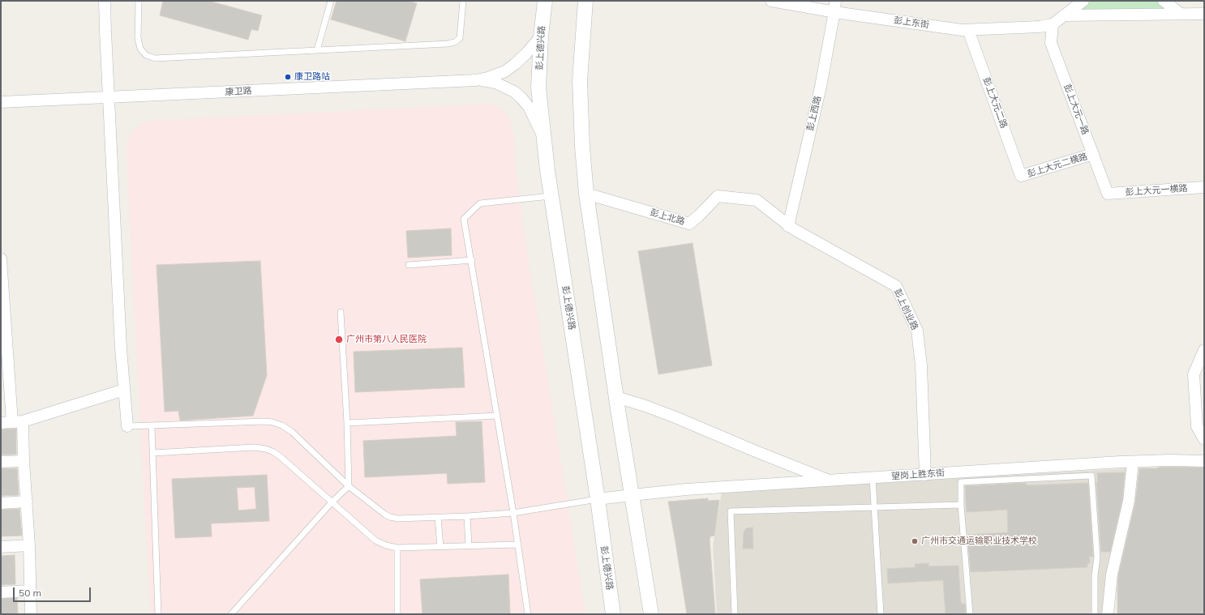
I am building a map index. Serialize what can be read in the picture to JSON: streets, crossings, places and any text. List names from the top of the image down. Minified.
{"streets":{"street":["彭上东街","彭上德兴路","康卫路","彭上大元二路","彭上大元一路","彭上西路","彭上大元二横路","彭上大元一横路","彭上北路","彭上创业路","望岗上胜东街"]},"crossings":[["彭上东街","彭上大元二路"],["彭上东街","彭上大元一路"],["彭上东街","彭上西路"],["彭上德兴路","望岗上胜东街"],["彭上大元二路","彭上大元二横路"],["彭上大元一路","彭上大元二横路"],["彭上大元一路","彭上大元一横路"],["彭上西路","彭上北路"],["彭上西路","彭上创业路"],["彭上北路","彭上创业路"],["彭上创业路","望岗上胜东街"]],"places":["康卫路站","广州市第八人民医院","广州市交通运输职业技术学校"],"scale_bar":"50 m"}
